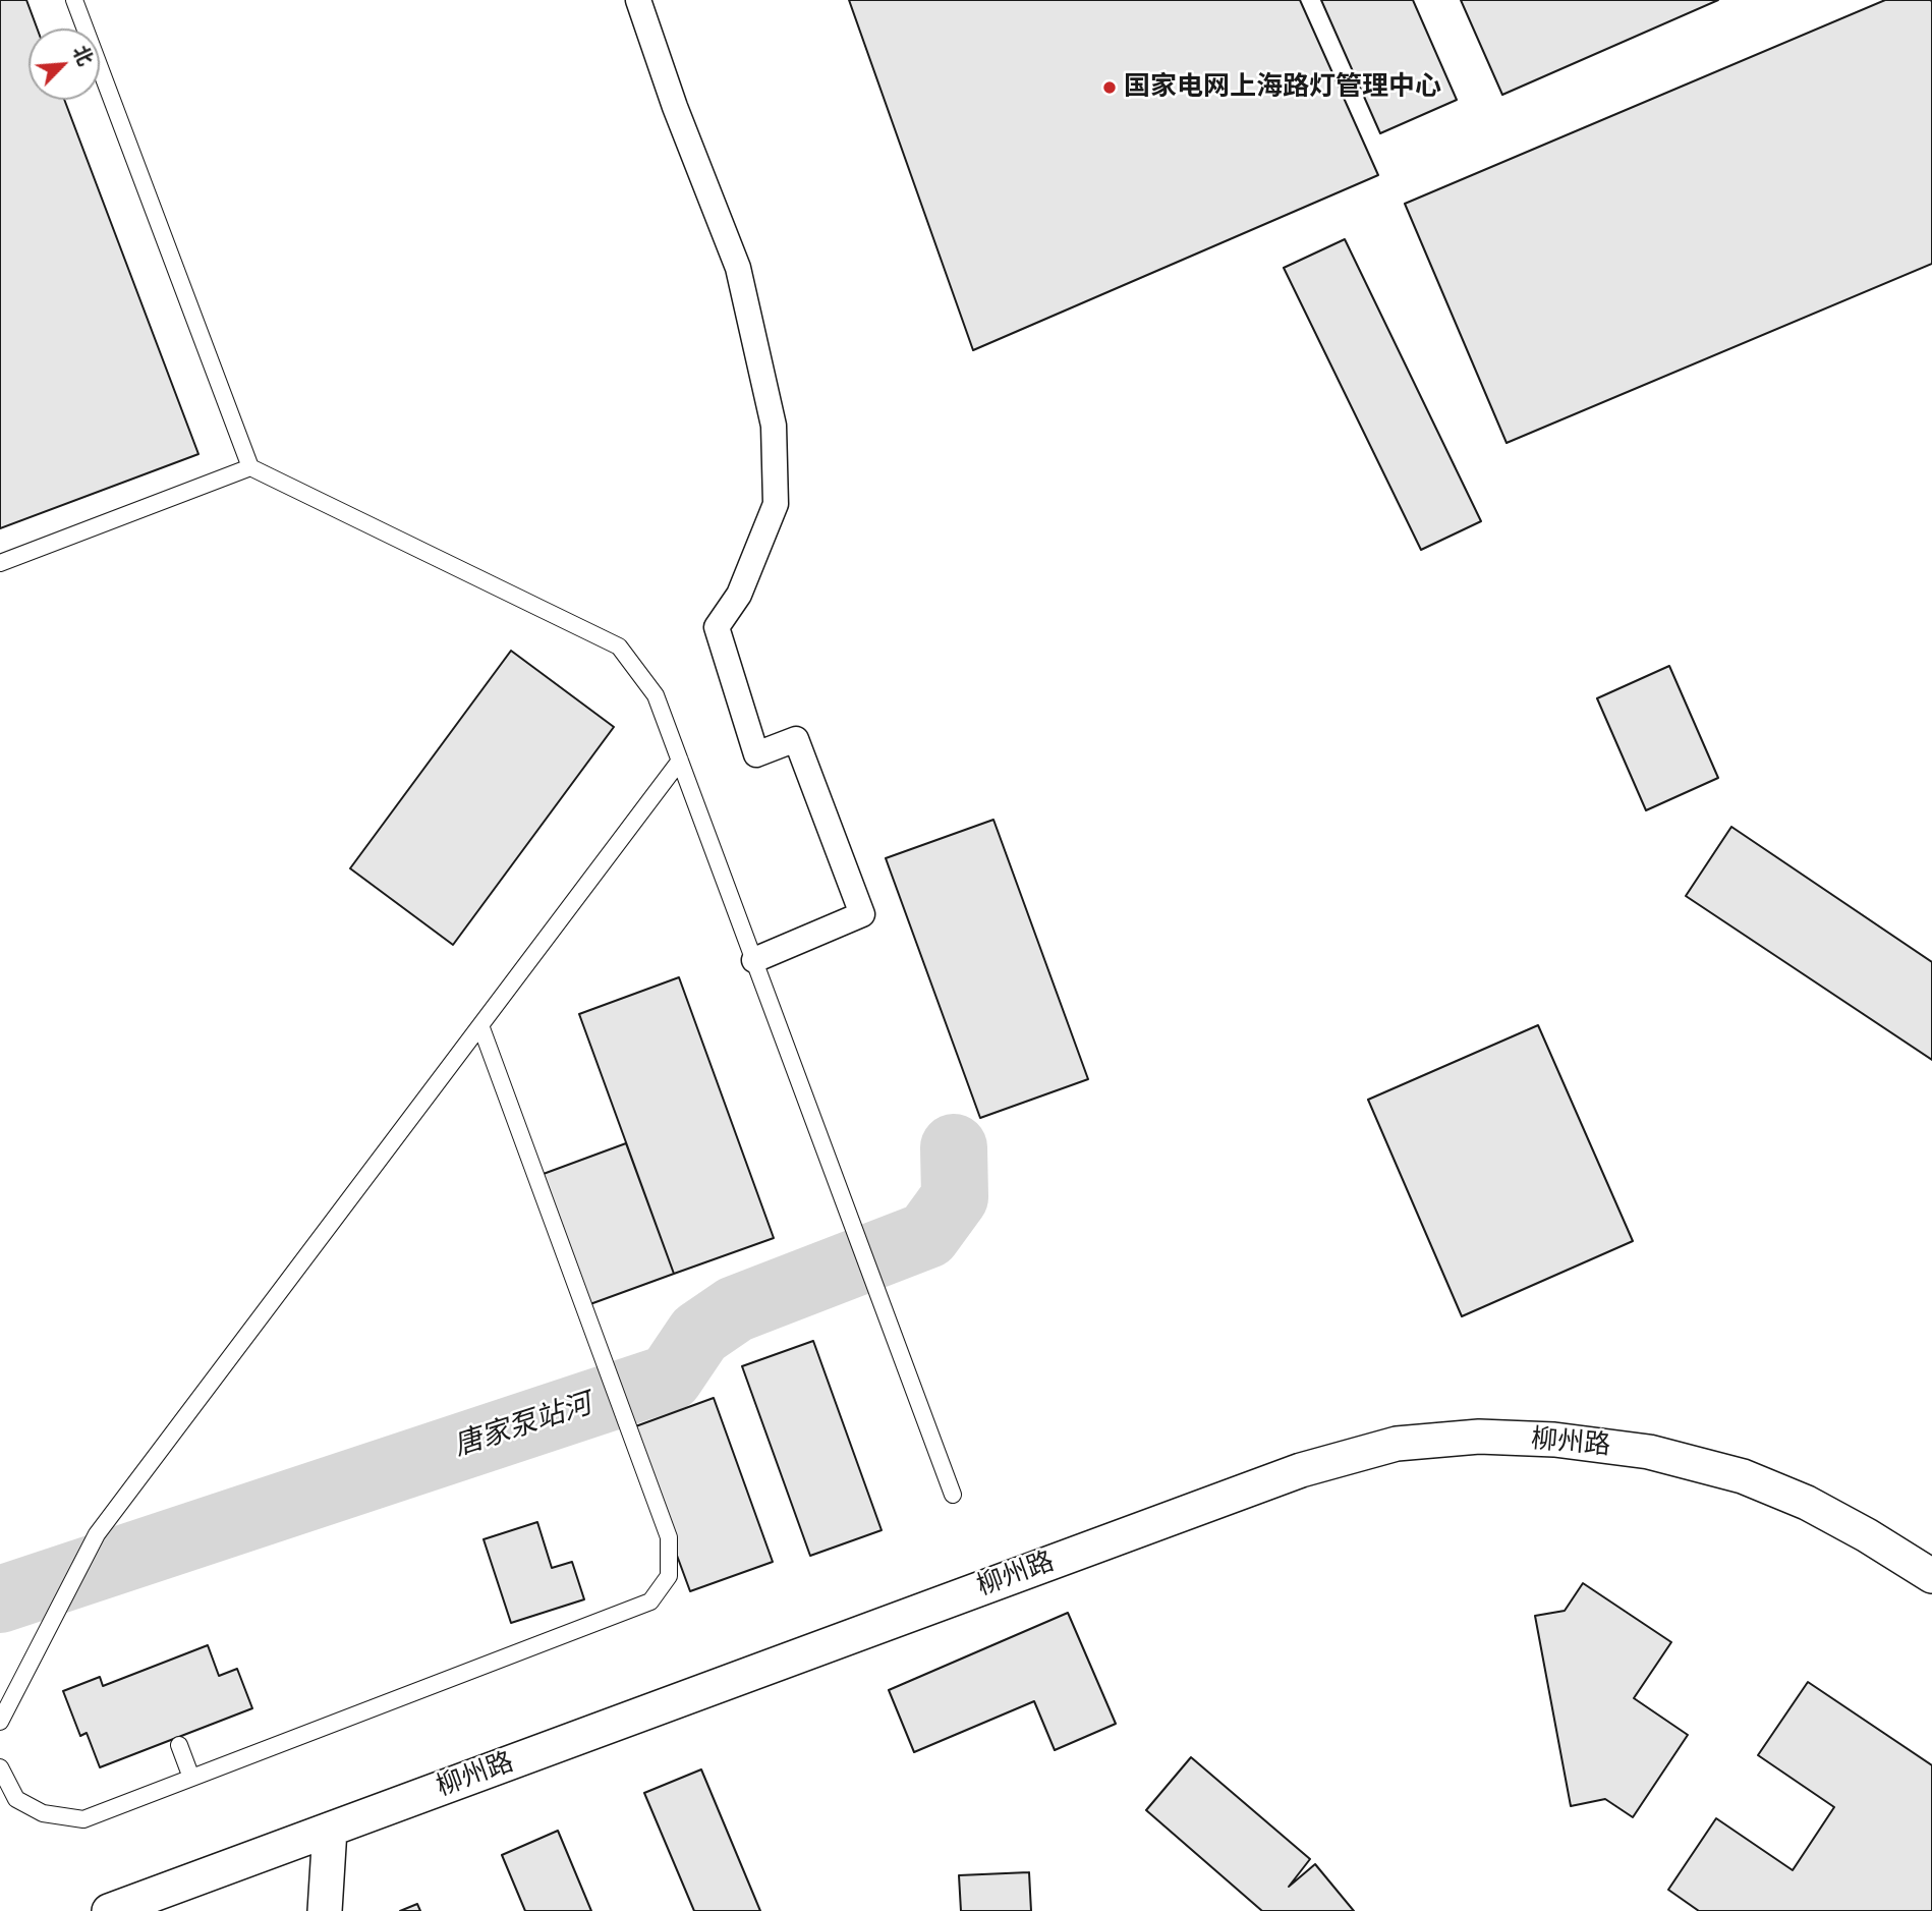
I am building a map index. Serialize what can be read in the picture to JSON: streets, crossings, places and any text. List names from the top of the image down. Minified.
{"streets":{"street":["柳州路"]},"water":["唐家泵站河"],"places":["国家电网上海路灯管理中心"],"north":"top right"}
